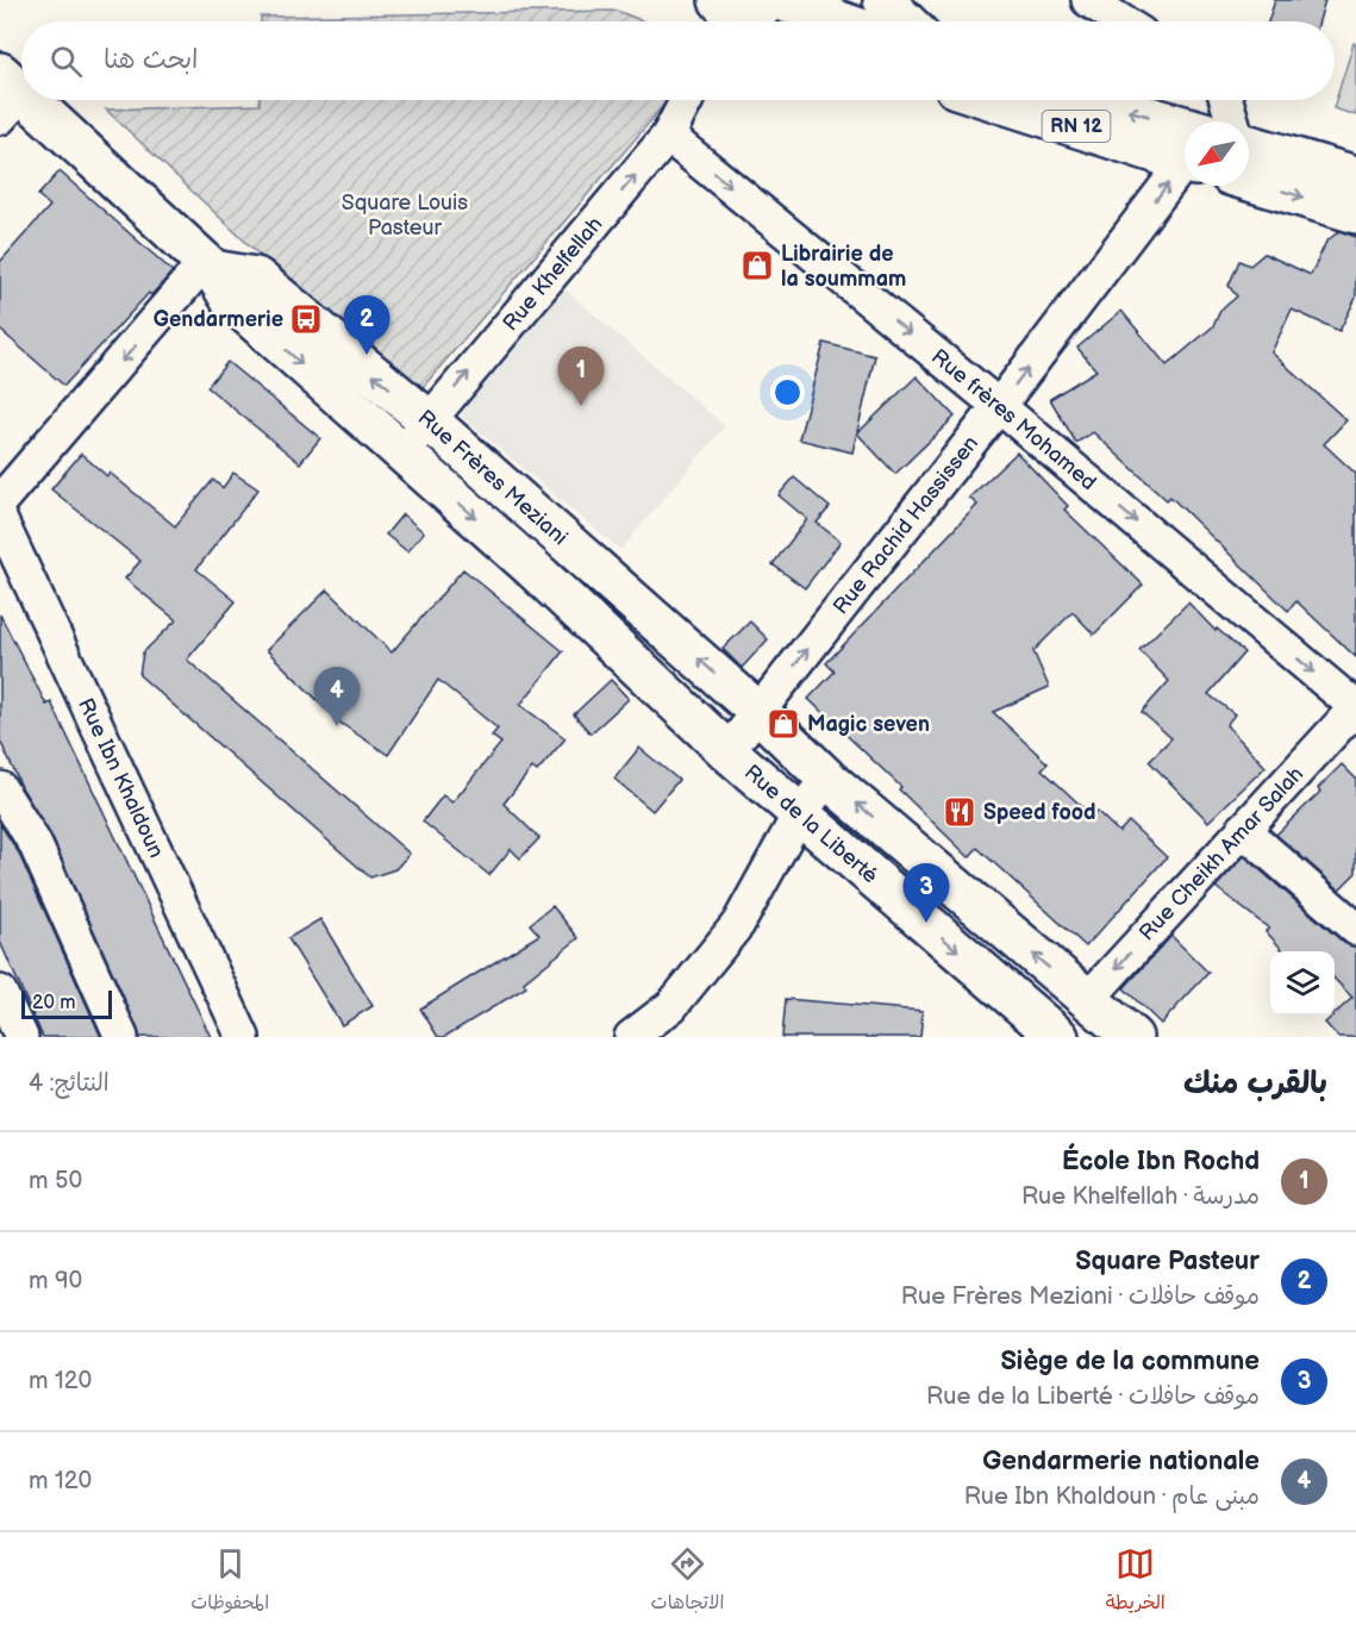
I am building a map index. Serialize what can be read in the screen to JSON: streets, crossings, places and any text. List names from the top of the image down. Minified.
{"streets":{"main road":["RN 12","Rue Frères Meziani","Rue de la Liberté"],"street":["Rue Khelfellah","Rue frères Mohamed","Rue Rachid Hassissen","Rue Ibn Khaldoun","Rue Cheikh Amar Salah"]},"crossings":[["Rue Khelfellah","Rue frères Mohamed"],["Rue Khelfellah","Rue Frères Meziani"],["Rue frères Mohamed","Rue Rachid Hassissen"],["Rue frères Mohamed","Rue Cheikh Amar Salah"],["Rue Frères Meziani","Rue Rachid Hassissen"],["Rue Frères Meziani","Rue de la Liberté"],["Rue Rachid Hassissen","Rue de la Liberté"],["Rue de la Liberté","Rue Cheikh Amar Salah"]],"one_way":["Rue Khelfellah","Rue frères Mohamed","Rue Rachid Hassissen","Rue Cheikh Amar Salah"],"parks":["Square Louis Pasteur"],"places":{"shop":["Librairie de la soummam","Magic seven"],"bus stop":["Gendarmerie"],"restaurant":["Speed food"]},"scale_bar":"20 m","north":"bottom left","page":{"search":"ابحث هنا","pins":["2","1","4","3"],"scale":"20 m","heading":["بالقرب منك","النتائج: 4"],"list":[{"mark":"1","name":"École Ibn Rochd","note":"مدرسة · Rue Khelfellah","value":"50 m"},{"mark":"2","name":"Square Pasteur","note":"موقف حافلات · Rue Frères Meziani","value":"90 m"},{"mark":"3","name":"Siège de la commune","note":"موقف حافلات · Rue de la Liberté","value":"120 m"},{"mark":"4","name":"Gendarmerie nationale","note":"مبنى عام · Rue Ibn Khaldoun","value":"120 m"}],"nav":["الخريطة","الاتجاهات","المحفوظات"]}}
